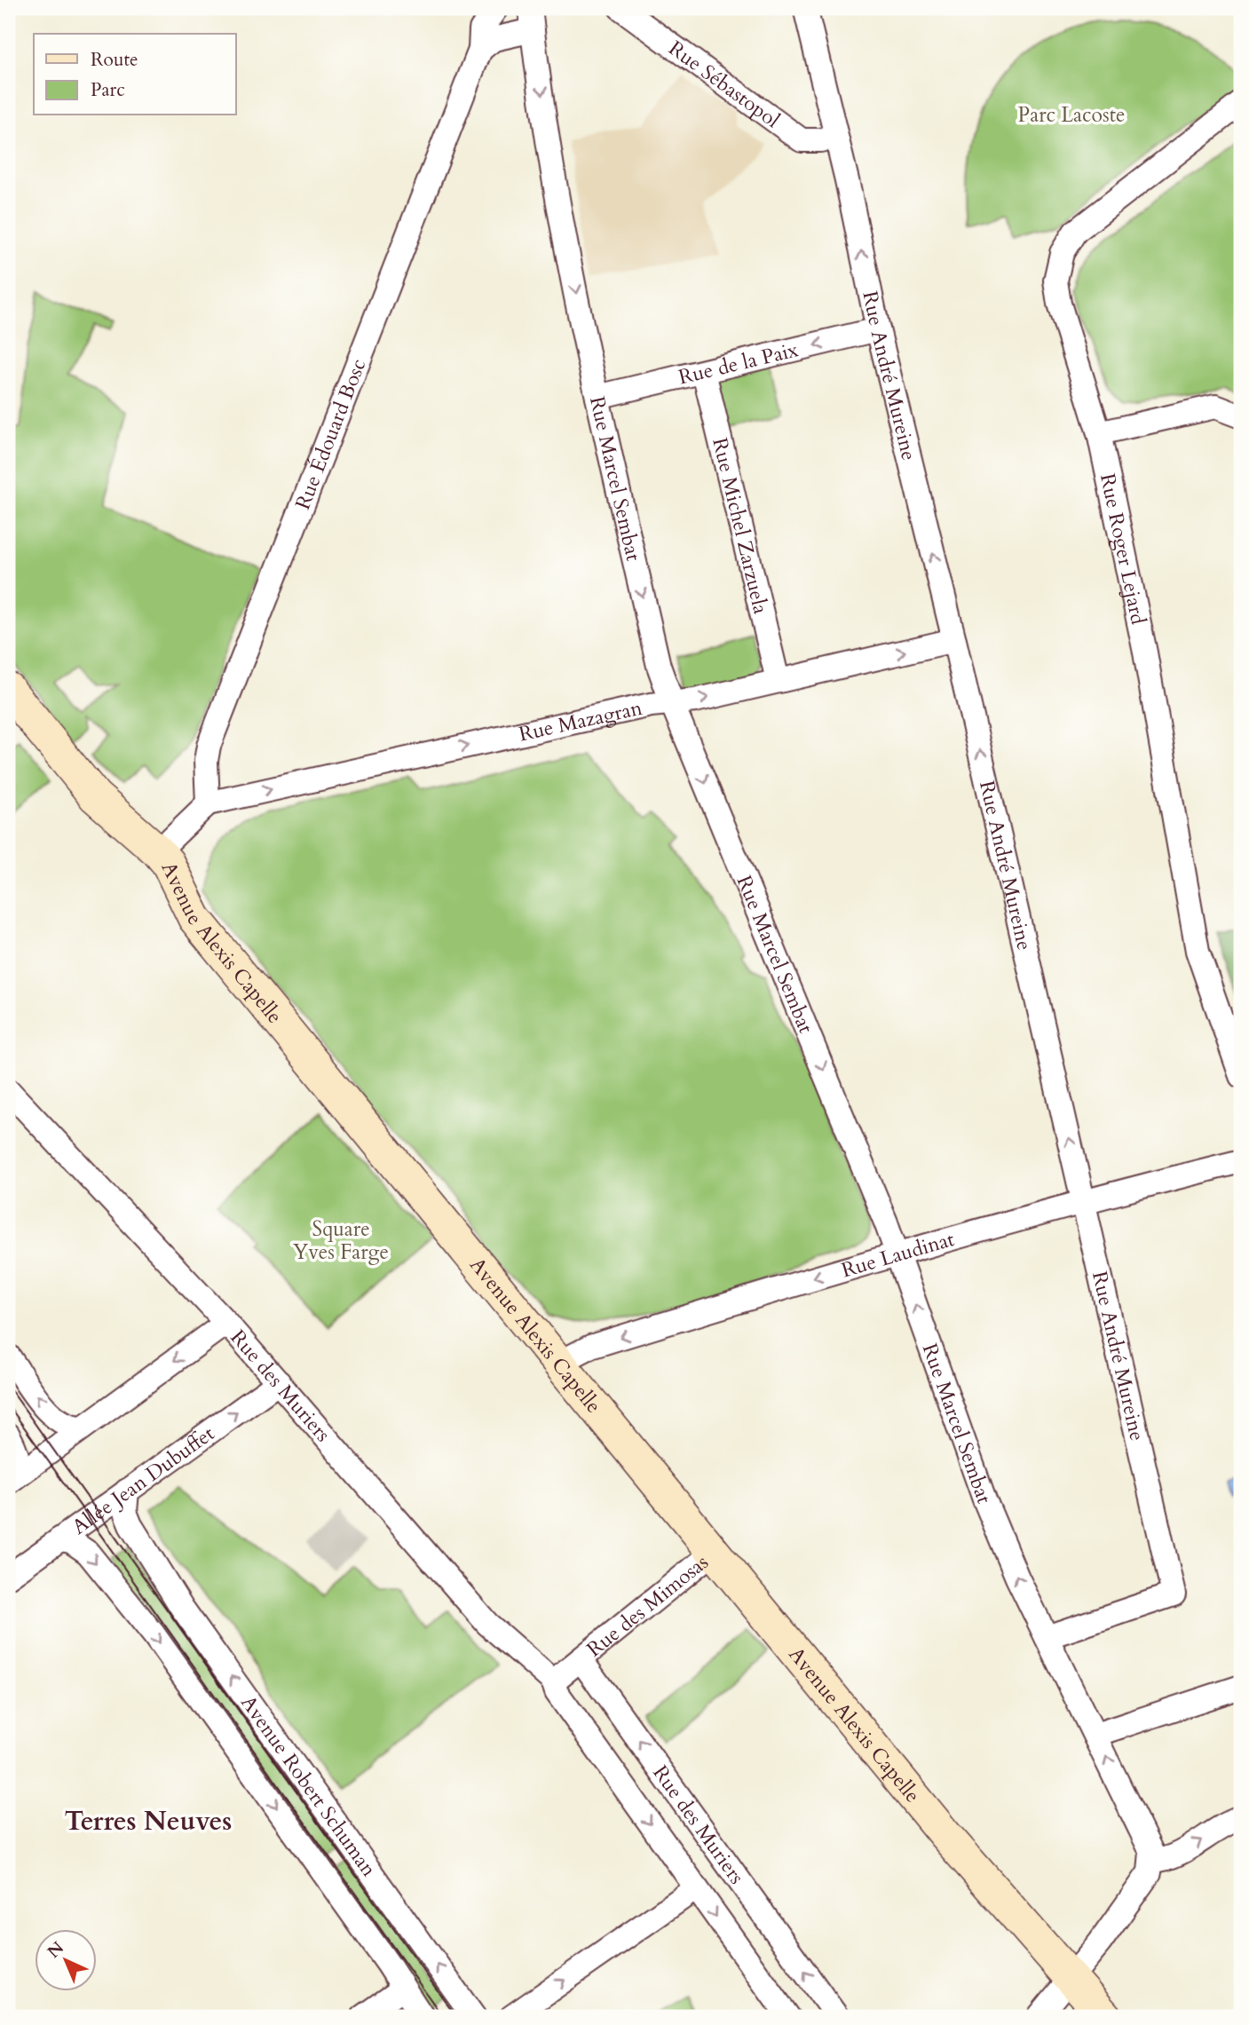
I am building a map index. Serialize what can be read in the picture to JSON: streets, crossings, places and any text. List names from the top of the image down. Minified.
{"streets":{"street":["Rue Sébastopol","Rue de la Paix","Rue André Mureine","Rue Édouard Bosc","Rue Marcel Sembat","Rue Michel Zarzuela","Rue Roger Lejard","Rue Mazagran","Avenue Alexis Capelle","Rue Laudinat","Rue des Muriers","Allée Jean Dubuffet","Rue des Mimosas","Avenue Robert Schuman"]},"crossings":[["Rue Sébastopol","Rue André Mureine"],["Rue de la Paix","Rue André Mureine"],["Rue de la Paix","Rue Marcel Sembat"],["Rue de la Paix","Rue Michel Zarzuela"],["Rue André Mureine","Rue Marcel Sembat"],["Rue André Mureine","Rue Mazagran"],["Rue André Mureine","Rue Laudinat"],["Rue Édouard Bosc","Rue Mazagran"],["Rue Marcel Sembat","Rue Mazagran"],["Rue Marcel Sembat","Rue Laudinat"],["Rue Michel Zarzuela","Rue Mazagran"],["Avenue Alexis Capelle","Rue Laudinat"],["Avenue Alexis Capelle","Rue des Mimosas"],["Rue des Muriers","Allée Jean Dubuffet"],["Rue des Muriers","Rue des Mimosas"],["Allée Jean Dubuffet","Avenue Robert Schuman"]],"one_way":["Rue de la Paix","Rue André Mureine","Rue Mazagran","Rue Laudinat"],"districts":["Terres Neuves"],"parks":["Parc Lacoste","Square Yves Farge"],"legend":["Route","Parc"],"north":"top left"}
